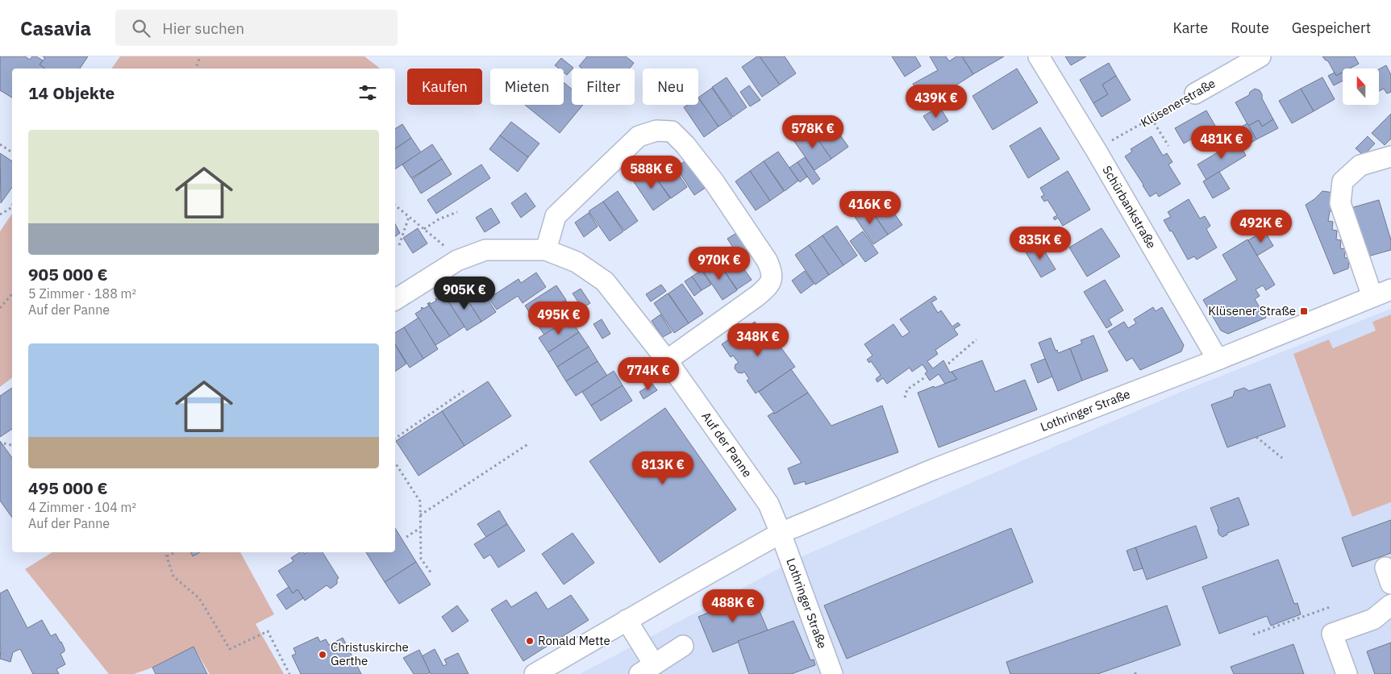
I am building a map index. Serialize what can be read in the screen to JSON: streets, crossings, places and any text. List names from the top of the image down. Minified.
{"streets":{"street":["Klüsenerstraße","Schürbankstraße","Lothringer Straße","Auf der Panne"]},"crossings":[["Klüsenerstraße","Schürbankstraße"],["Schürbankstraße","Lothringer Straße"],["Lothringer Straße","Auf der Panne"]],"places":{"transit":["Klüsener Straße"],"other":["Ronald Mette","Christuskirche Gerthe"]},"north":"top","page":{"header":"Casavia","search":"Hier suchen","nav":["Karte","Route","Gespeichert"],"chip":["Kaufen","Mieten","Filter","Neu"],"heading":"14 Objekte","price":["439K €","578K €","481K €","588K €","416K €","492K €","835K €","970K €","905K €","495K €","348K €","774K €","813K €","488K €"],"list":[{"name":"905 000 €","note":"5 Zimmer · 188 m² · Auf der Panne"},{"name":"495 000 €","note":"4 Zimmer · 104 m² · Auf der Panne"}]}}
